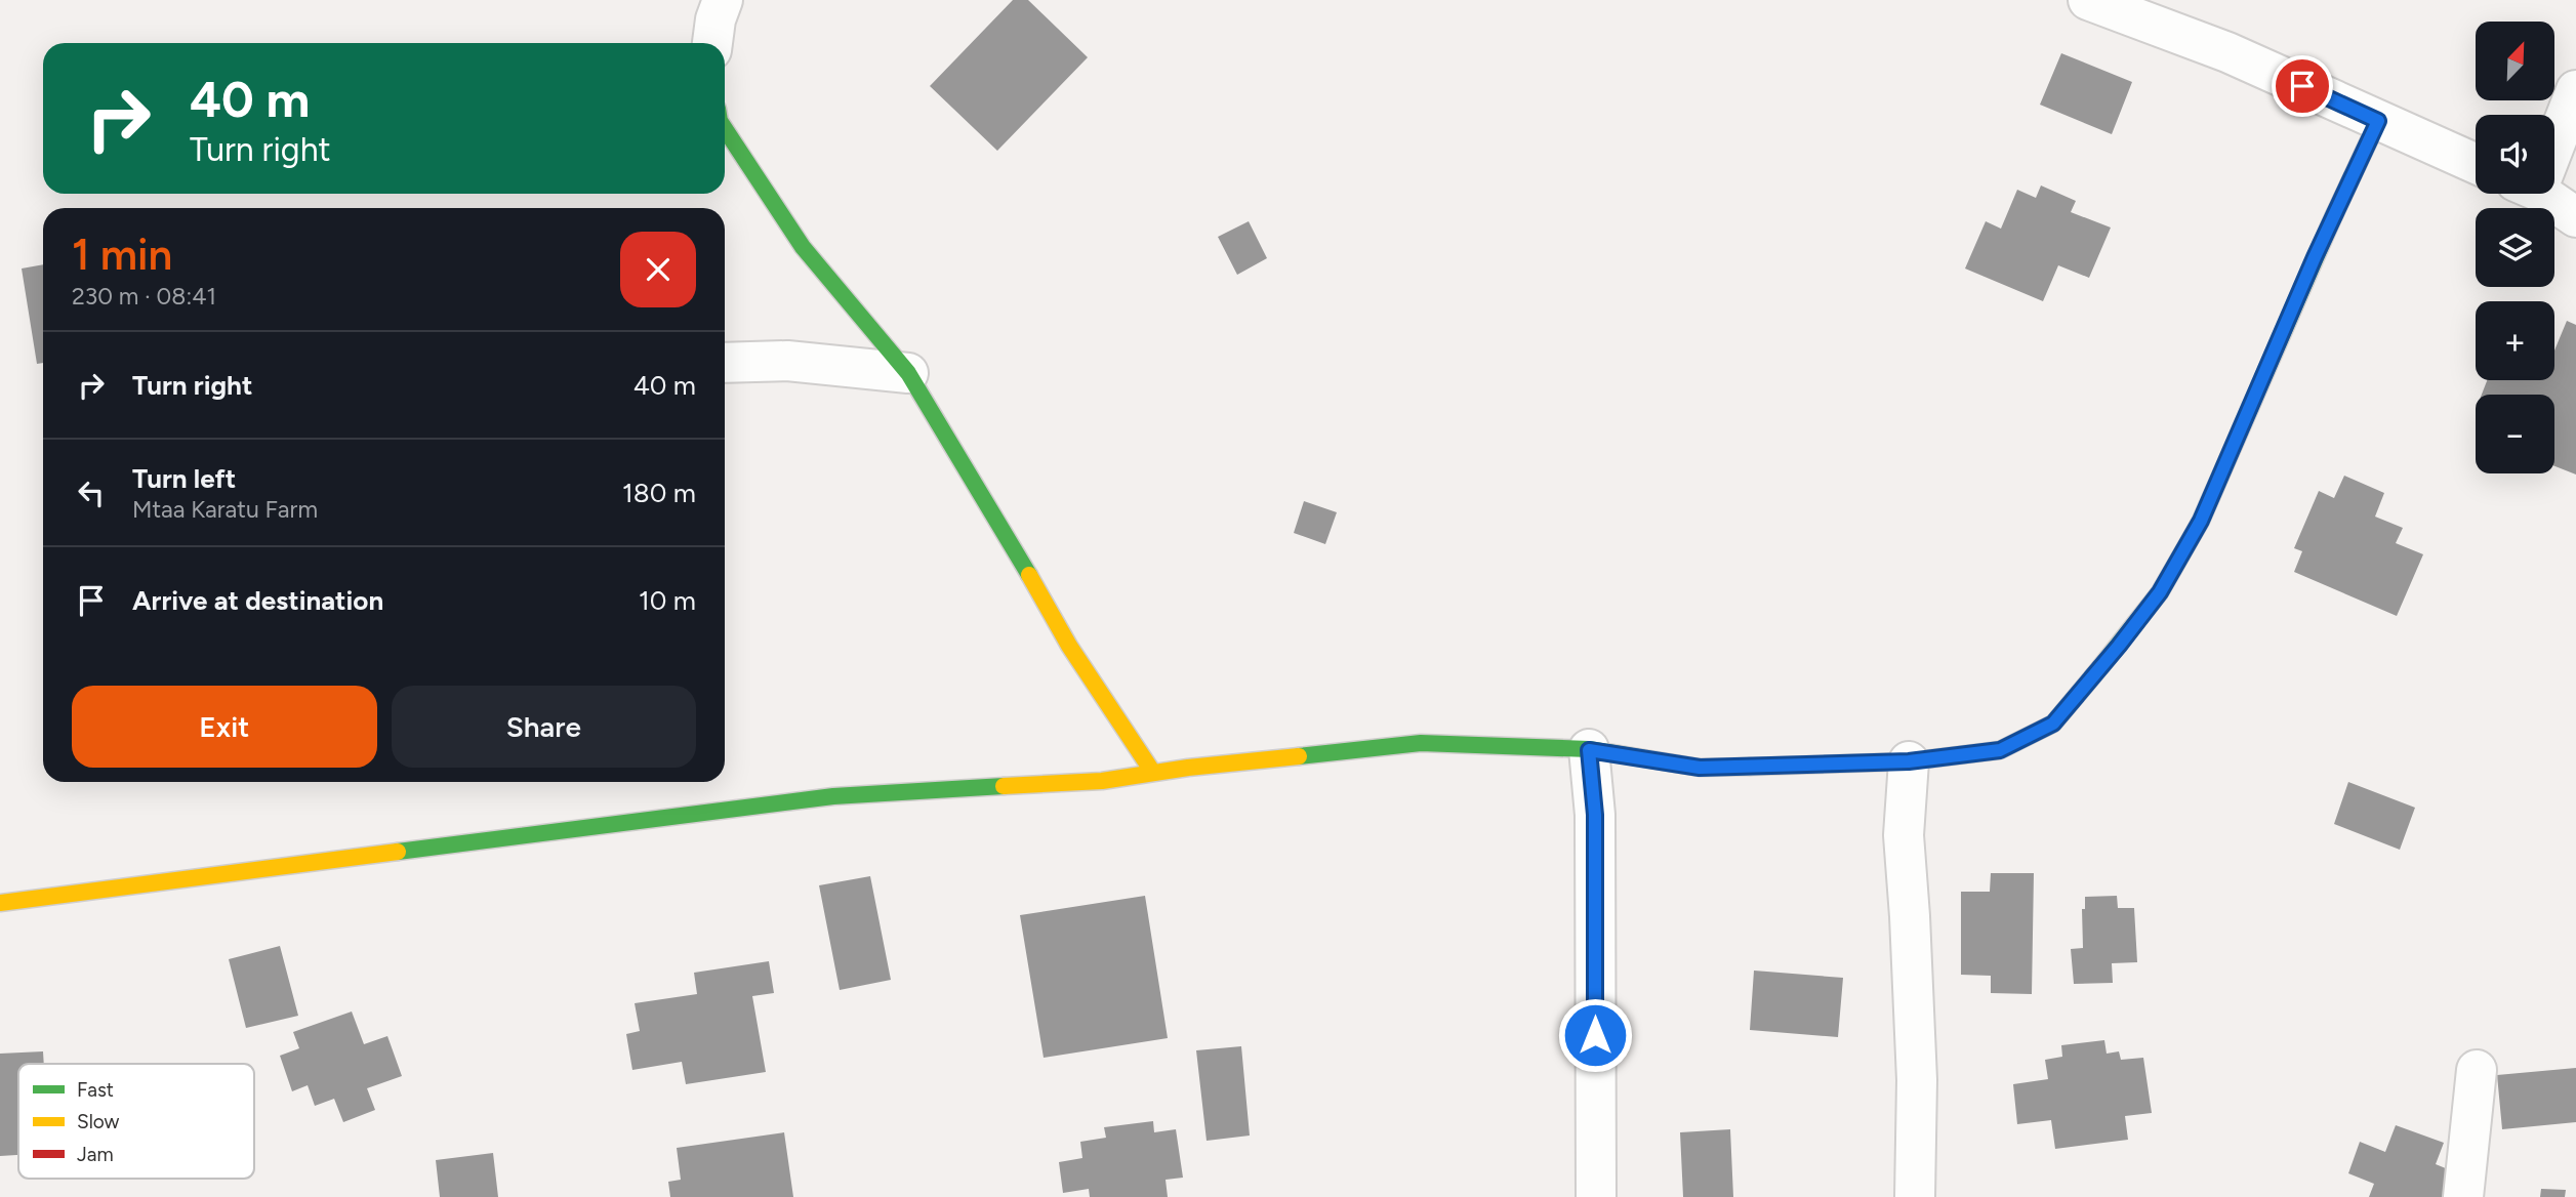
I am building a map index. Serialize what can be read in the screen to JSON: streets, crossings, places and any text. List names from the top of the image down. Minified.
{"legend":["Fast","Slow","Jam"],"north":"top right","page":{"map_buttons":["+","−"],"turn":["40 m","Turn right"],"heading":["1 min","230 m · 08:41"],"list":[{"name":"Turn right","value":"40 m"},{"name":"Turn left","note":"Mtaa Karatu Farm","value":"180 m"},{"name":"Arrive at destination","value":"10 m"}],"buttons":["Exit","Share"]}}
